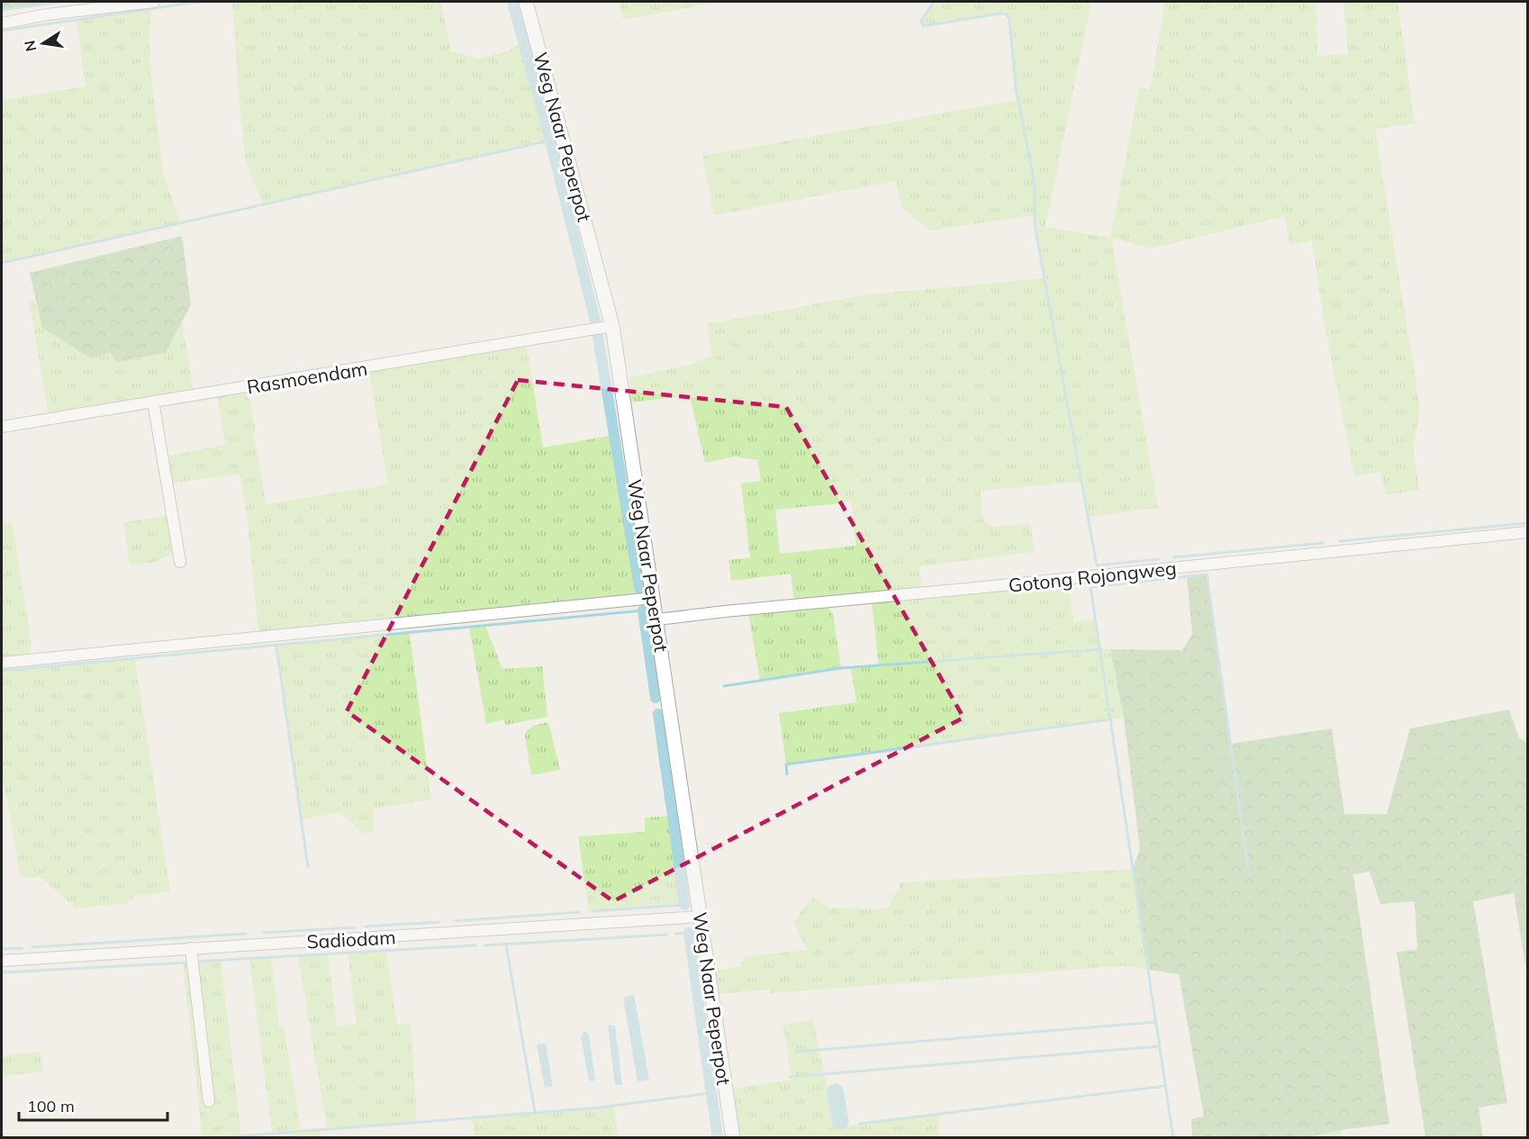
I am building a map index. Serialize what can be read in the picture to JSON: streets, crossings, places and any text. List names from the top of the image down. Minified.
{"streets":{"street":["Weg Naar Peperpot","Rasmoendam","Gotong Rojongweg","Sadiodam"]},"crossings":[["Weg Naar Peperpot","Rasmoendam"],["Weg Naar Peperpot","Gotong Rojongweg"],["Weg Naar Peperpot","Sadiodam"]],"scale_bar":"100 m","north":"left"}
